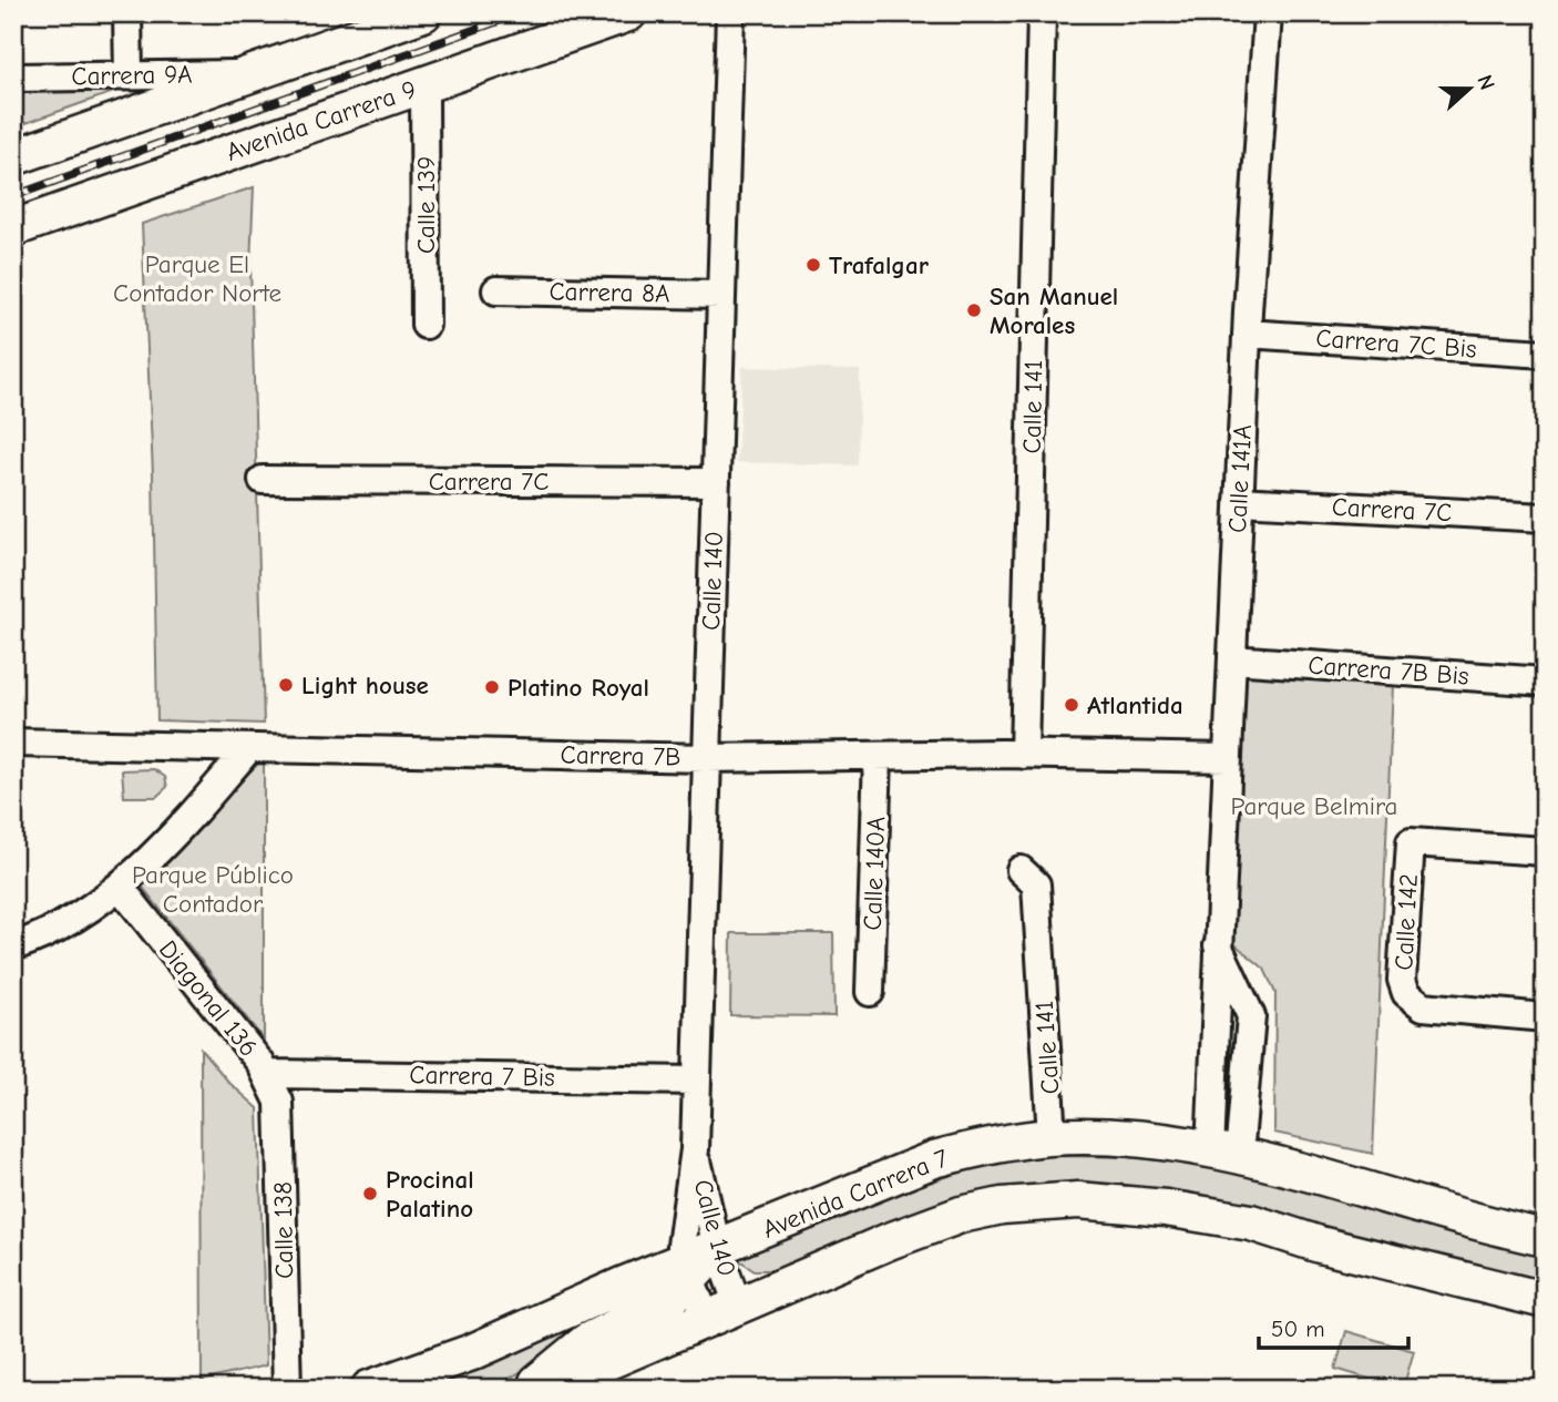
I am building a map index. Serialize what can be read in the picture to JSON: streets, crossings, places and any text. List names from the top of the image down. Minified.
{"streets":{"main road":["Avenida Carrera 9","Avenida Carrera 7"],"street":["Carrera 9A","Calle 139","Carrera 8A","Carrera 7C Bis","Calle 141","Calle 141A","Carrera 7C","Calle 140","Carrera 7B Bis","Carrera 7B","Calle 140A","Calle 142","Diagonal 136","Carrera 7 Bis","Calle 138"]},"crossings":[["Avenida Carrera 9","Calle 139"],["Carrera 8A","Calle 140"],["Carrera 7C Bis","Calle 141A"],["Calle 141","Carrera 7B"],["Calle 141","Avenida Carrera 7"],["Calle 141A","Carrera 7C"],["Calle 141A","Carrera 7B Bis"],["Calle 141A","Carrera 7B"],["Calle 141A","Avenida Carrera 7"],["Carrera 7C","Calle 140"],["Calle 140","Carrera 7B"],["Calle 140","Carrera 7 Bis"],["Calle 140","Avenida Carrera 7"],["Carrera 7B","Calle 140A"],["Diagonal 136","Carrera 7 Bis"],["Diagonal 136","Calle 138"],["Carrera 7 Bis","Calle 138"]],"parks":["Parque El Contador Norte","Parque Belmira","Parque Público Contador"],"places":["Trafalgar","San Manuel Morales","Light house","Platino Royal","Atlantida","Procinal Palatino"],"scale_bar":"50 m","north":"right"}
